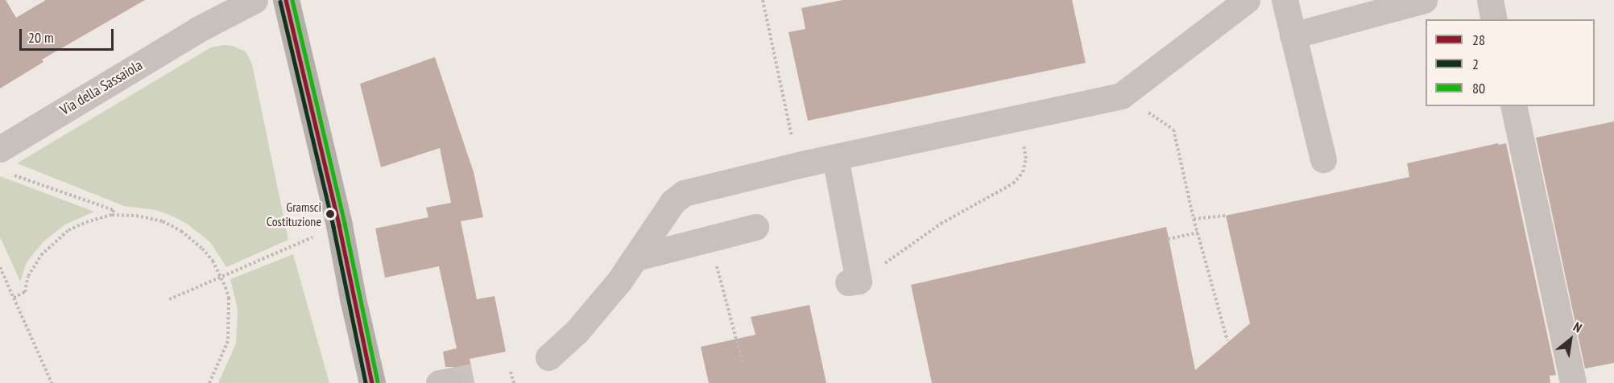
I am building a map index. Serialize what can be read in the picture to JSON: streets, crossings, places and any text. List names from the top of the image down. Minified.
{"streets":{"street":["Via della Sassaiola"]},"places":["Gramsci Costituzione"],"lines":["transit line 28","transit line 80","transit line 2"],"legend":["28","2","80"],"scale_bar":"20 m","north":"top right"}
